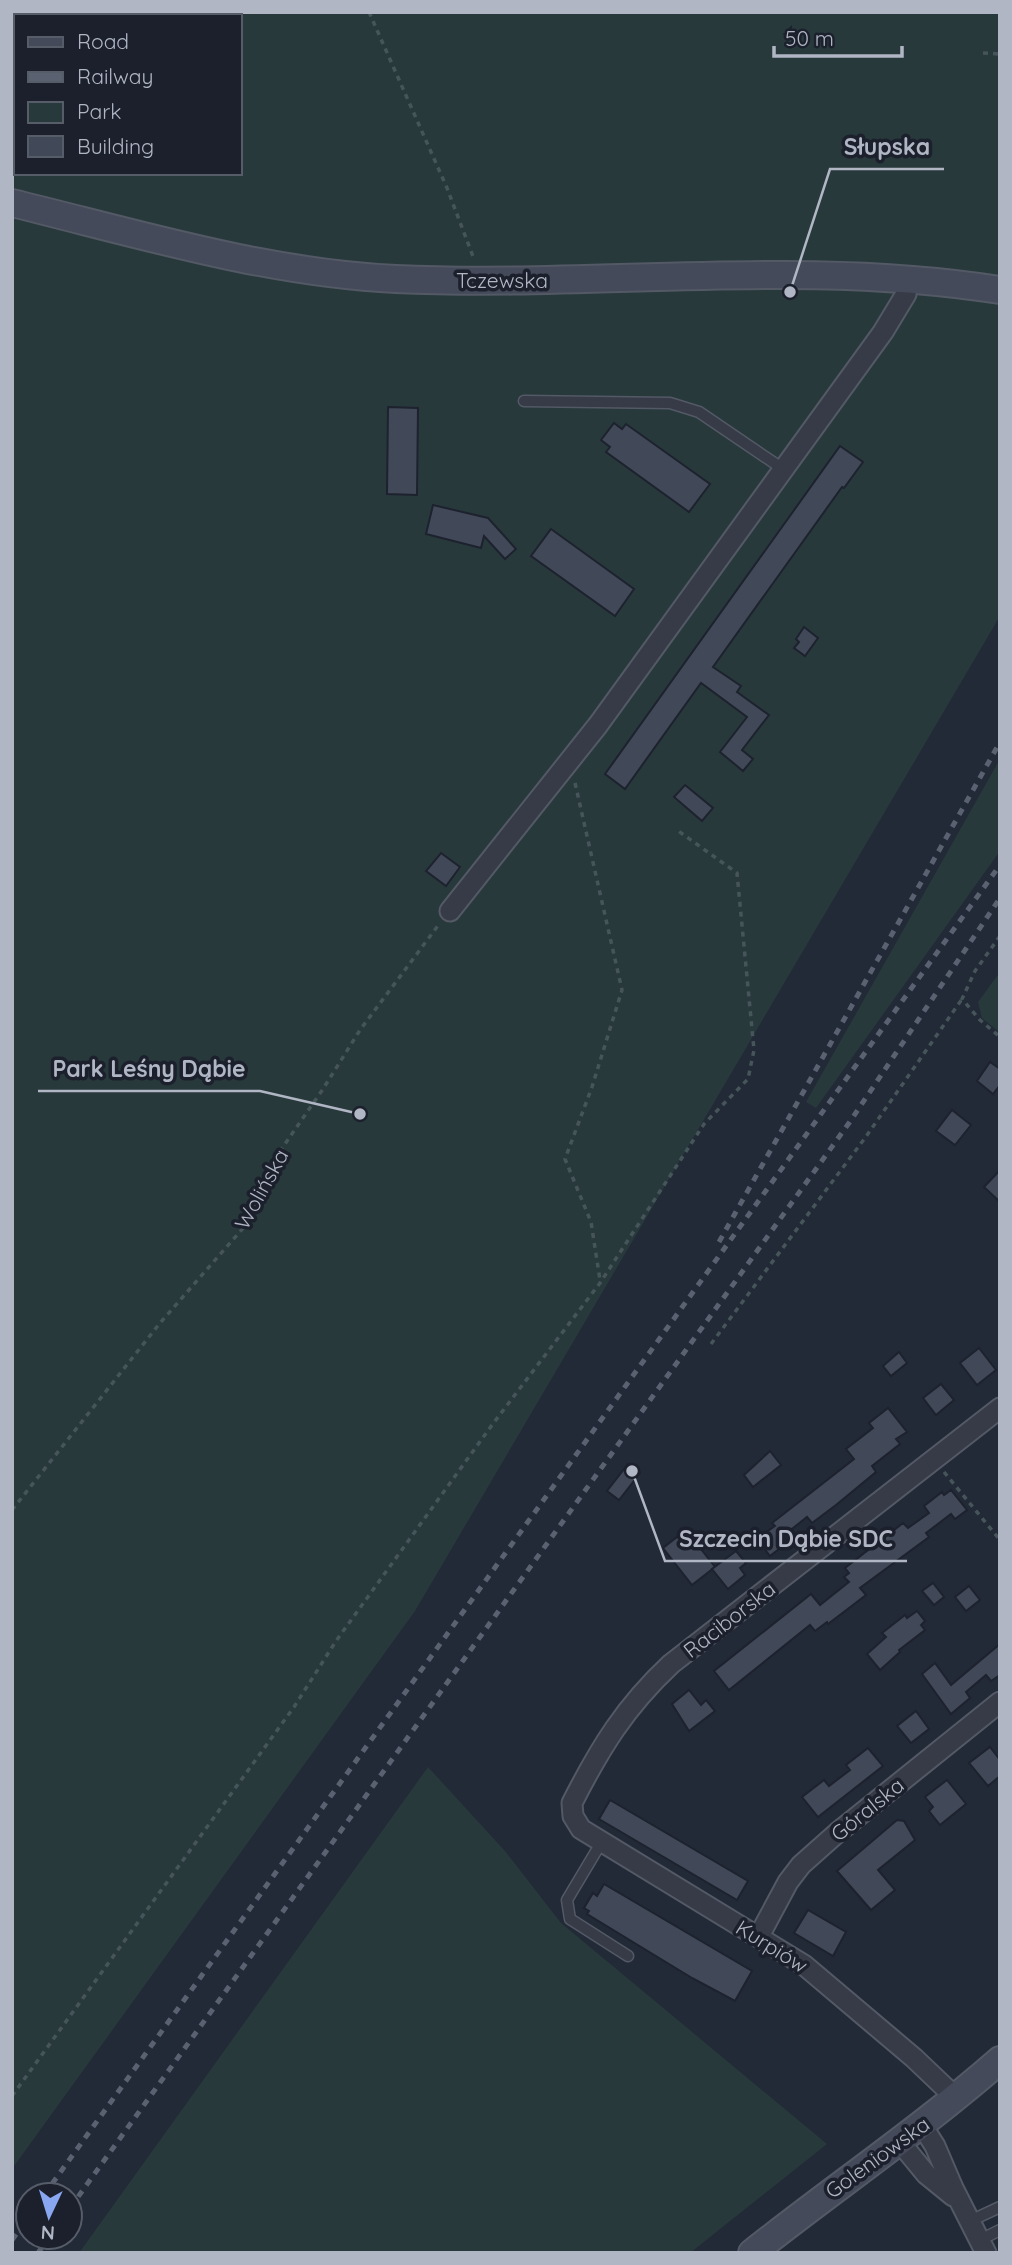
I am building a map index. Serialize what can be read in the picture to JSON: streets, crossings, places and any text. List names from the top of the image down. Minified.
{"streets":{"street":["Tczewska","Raciborska","Góralska","Kurpiów","Goleniowska"],"path":["Wolińska"]},"crossings":[["Raciborska","Kurpiów"],["Góralska","Kurpiów"],["Kurpiów","Goleniowska"]],"places":["Słupska","Park Leśny Dąbie","Szczecin Dąbie SDC"],"legend":["Road","Railway","Park","Building"],"scale_bar":"50 m","north":"bottom"}
